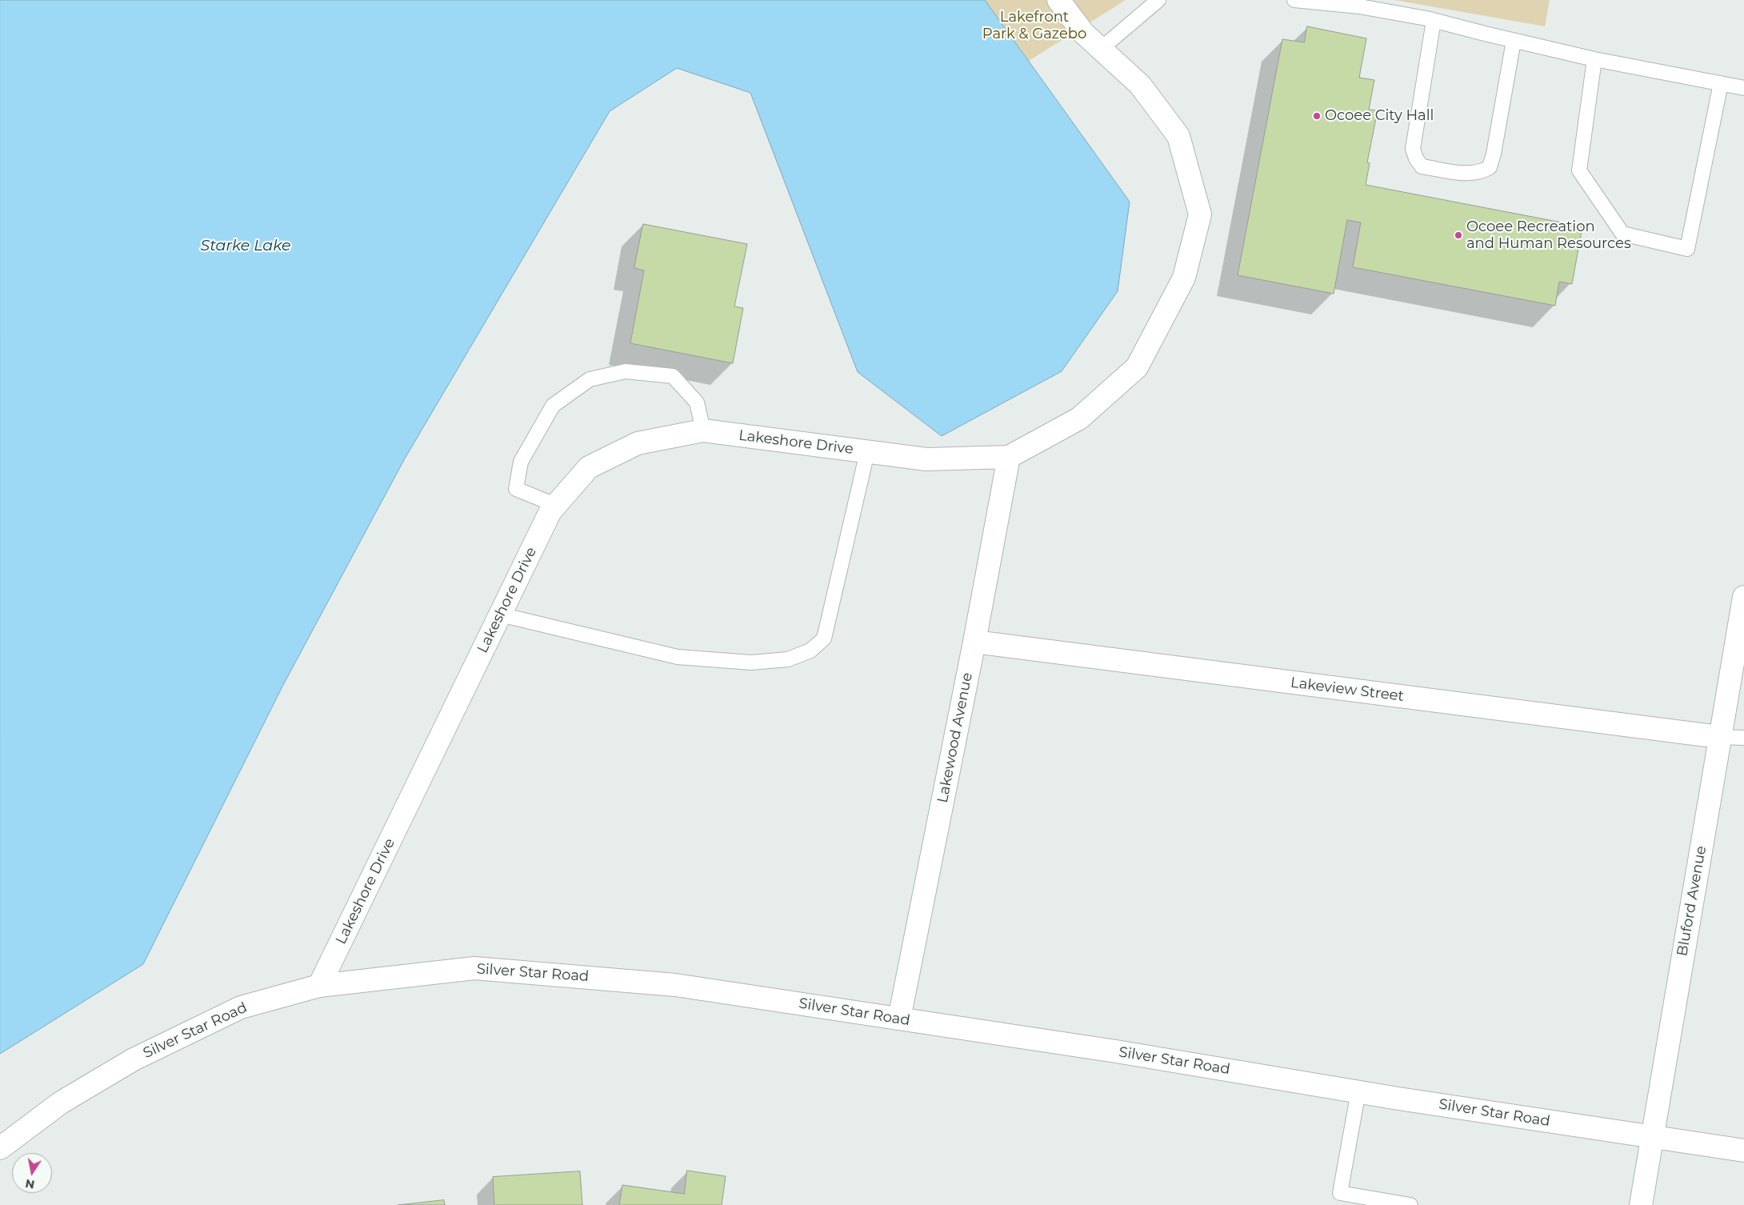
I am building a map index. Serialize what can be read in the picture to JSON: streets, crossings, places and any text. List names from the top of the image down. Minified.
{"streets":{"street":["Lakeshore Drive","Lakeview Street","Lakewood Avenue","Bluford Avenue","Silver Star Road"]},"crossings":[["Lakeshore Drive","Lakewood Avenue"],["Lakeshore Drive","Silver Star Road"],["Lakeview Street","Lakewood Avenue"],["Lakeview Street","Bluford Avenue"],["Lakewood Avenue","Silver Star Road"],["Bluford Avenue","Silver Star Road"]],"water":["Starke Lake"],"parks":["Lakefront Park & Gazebo"],"places":["Ocoee City Hall","Ocoee Recreation and Human Resources"],"north":"bottom"}
